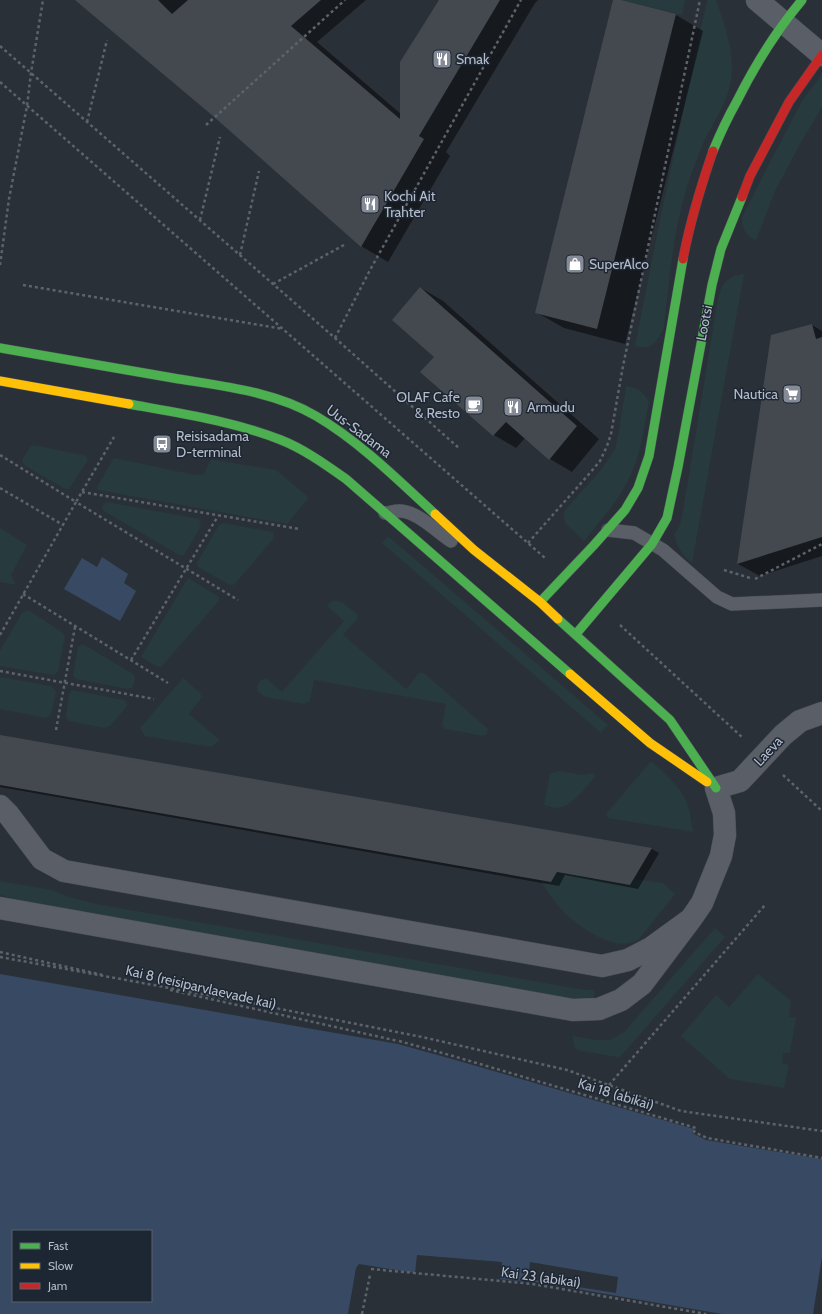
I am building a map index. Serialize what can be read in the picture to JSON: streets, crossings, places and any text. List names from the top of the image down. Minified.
{"streets":{"street":["Lootsi","Uus-Sadama","Laeva"],"path":["Kai 8 (reisiparvlaevade kai)","Kai 18 (abikai)","Kai 23 (abikai)"]},"crossings":[["Lootsi","Uus-Sadama"],["Uus-Sadama","Laeva"],["Kai 8 (reisiparvlaevade kai)","Kai 18 (abikai)"]],"places":{"restaurant":["Smak","Kochi Ait Trahter","Armudu"],"shop":["SuperAlco"],"supermarket":["Nautica"],"cafe":["OLAF Cafe & Resto"],"bus stop":["Reisisadama D-terminal"]},"legend":["Fast","Slow","Jam"]}
